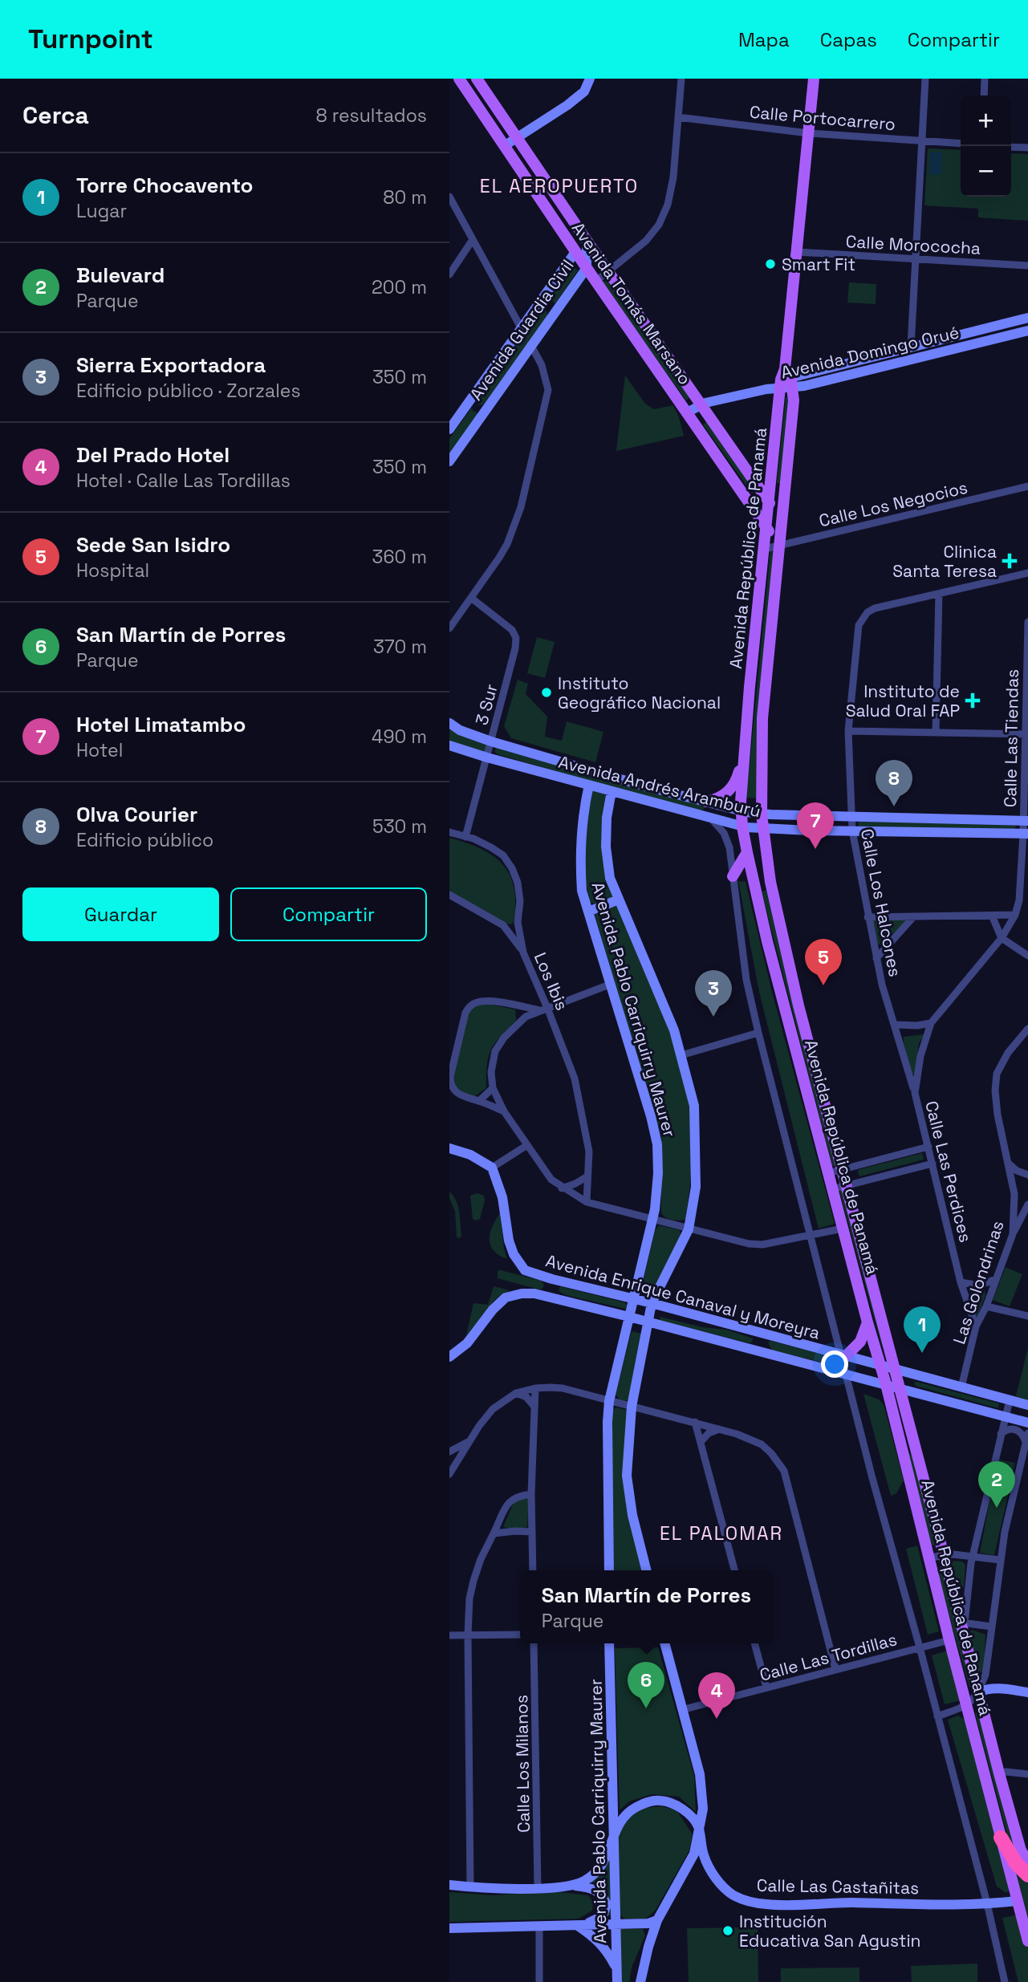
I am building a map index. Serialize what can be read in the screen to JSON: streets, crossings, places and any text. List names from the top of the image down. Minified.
{"streets":{"main road":["Avenida Tomás Marsano","Avenida Guardia Civil","Avenida Domingo Orué","Avenida República de Panamá","Avenida Andrés Aramburú","Avenida Pablo Carriquirry Maurer","Avenida Enrique Canaval y Moreyra","Calle Las Castañitas"],"street":["Calle Portocarrero","Calle Morococha","Calle Los Negocios","3 Sur","Calle Las Tiendas","Calle Los Halcones","Los Ibis","Calle Las Perdices","Las Golondrinas","Calle Las Tordillas","Calle Los Milanos"]},"crossings":[["Calle Portocarrero","Avenida República de Panamá"],["Calle Morococha","Avenida República de Panamá"],["Avenida Tomás Marsano","Avenida Guardia Civil"],["Avenida Tomás Marsano","Avenida Domingo Orué"],["Avenida Tomás Marsano","Calle Los Negocios"],["Avenida Tomás Marsano","Avenida República de Panamá"],["Avenida Domingo Orué","Avenida República de Panamá"],["Calle Los Negocios","Avenida República de Panamá"],["Avenida República de Panamá","Avenida Andrés Aramburú"],["Avenida República de Panamá","Avenida Enrique Canaval y Moreyra"],["Avenida República de Panamá","Calle Las Tordillas"],["Avenida República de Panamá","Calle Las Castañitas"],["3 Sur","Avenida Andrés Aramburú"],["3 Sur","Los Ibis"],["Calle Las Tiendas","Avenida Andrés Aramburú"],["Calle Las Tiendas","Calle Las Perdices"],["Avenida Andrés Aramburú","Calle Los Halcones"],["Avenida Andrés Aramburú","Avenida Pablo Carriquirry Maurer"],["Avenida Andrés Aramburú","Calle Las Perdices"],["Calle Los Halcones","Calle Las Perdices"],["Avenida Pablo Carriquirry Maurer","Avenida Enrique Canaval y Moreyra"],["Calle Las Perdices","Las Golondrinas"],["Las Golondrinas","Avenida Enrique Canaval y Moreyra"]],"districts":["EL AEROPUERTO","EL PALOMAR"],"places":{"other":["Smart Fit","Instituto Geográfico Nacional","Institución Educativa San Agustin"],"health":["Clinica Santa Teresa","Instituto de Salud Oral FAP"]},"page":{"header":"Turnpoint","nav":["Mapa","Capas","Compartir"],"heading":["Cerca","8 resultados"],"map_buttons":["+","−"],"list":[{"mark":"1","name":"Torre Chocavento","note":"Lugar","value":"80 m"},{"mark":"2","name":"Bulevard","note":"Parque","value":"200 m"},{"mark":"3","name":"Sierra Exportadora","note":"Edificio público · Zorzales","value":"350 m"},{"mark":"4","name":"Del Prado Hotel","note":"Hotel · Calle Las Tordillas","value":"350 m"},{"mark":"5","name":"Sede San Isidro","note":"Hospital","value":"360 m"},{"mark":"6","name":"San Martín de Porres","note":"Parque","value":"370 m"},{"mark":"7","name":"Hotel Limatambo","note":"Hotel","value":"490 m"},{"mark":"8","name":"Olva Courier","note":"Edificio público","value":"530 m"}],"pins":["8","7","5","3","1","2","6","4"],"buttons":["Guardar","Compartir"],"popup":["San Martín de Porres","Parque"]}}
